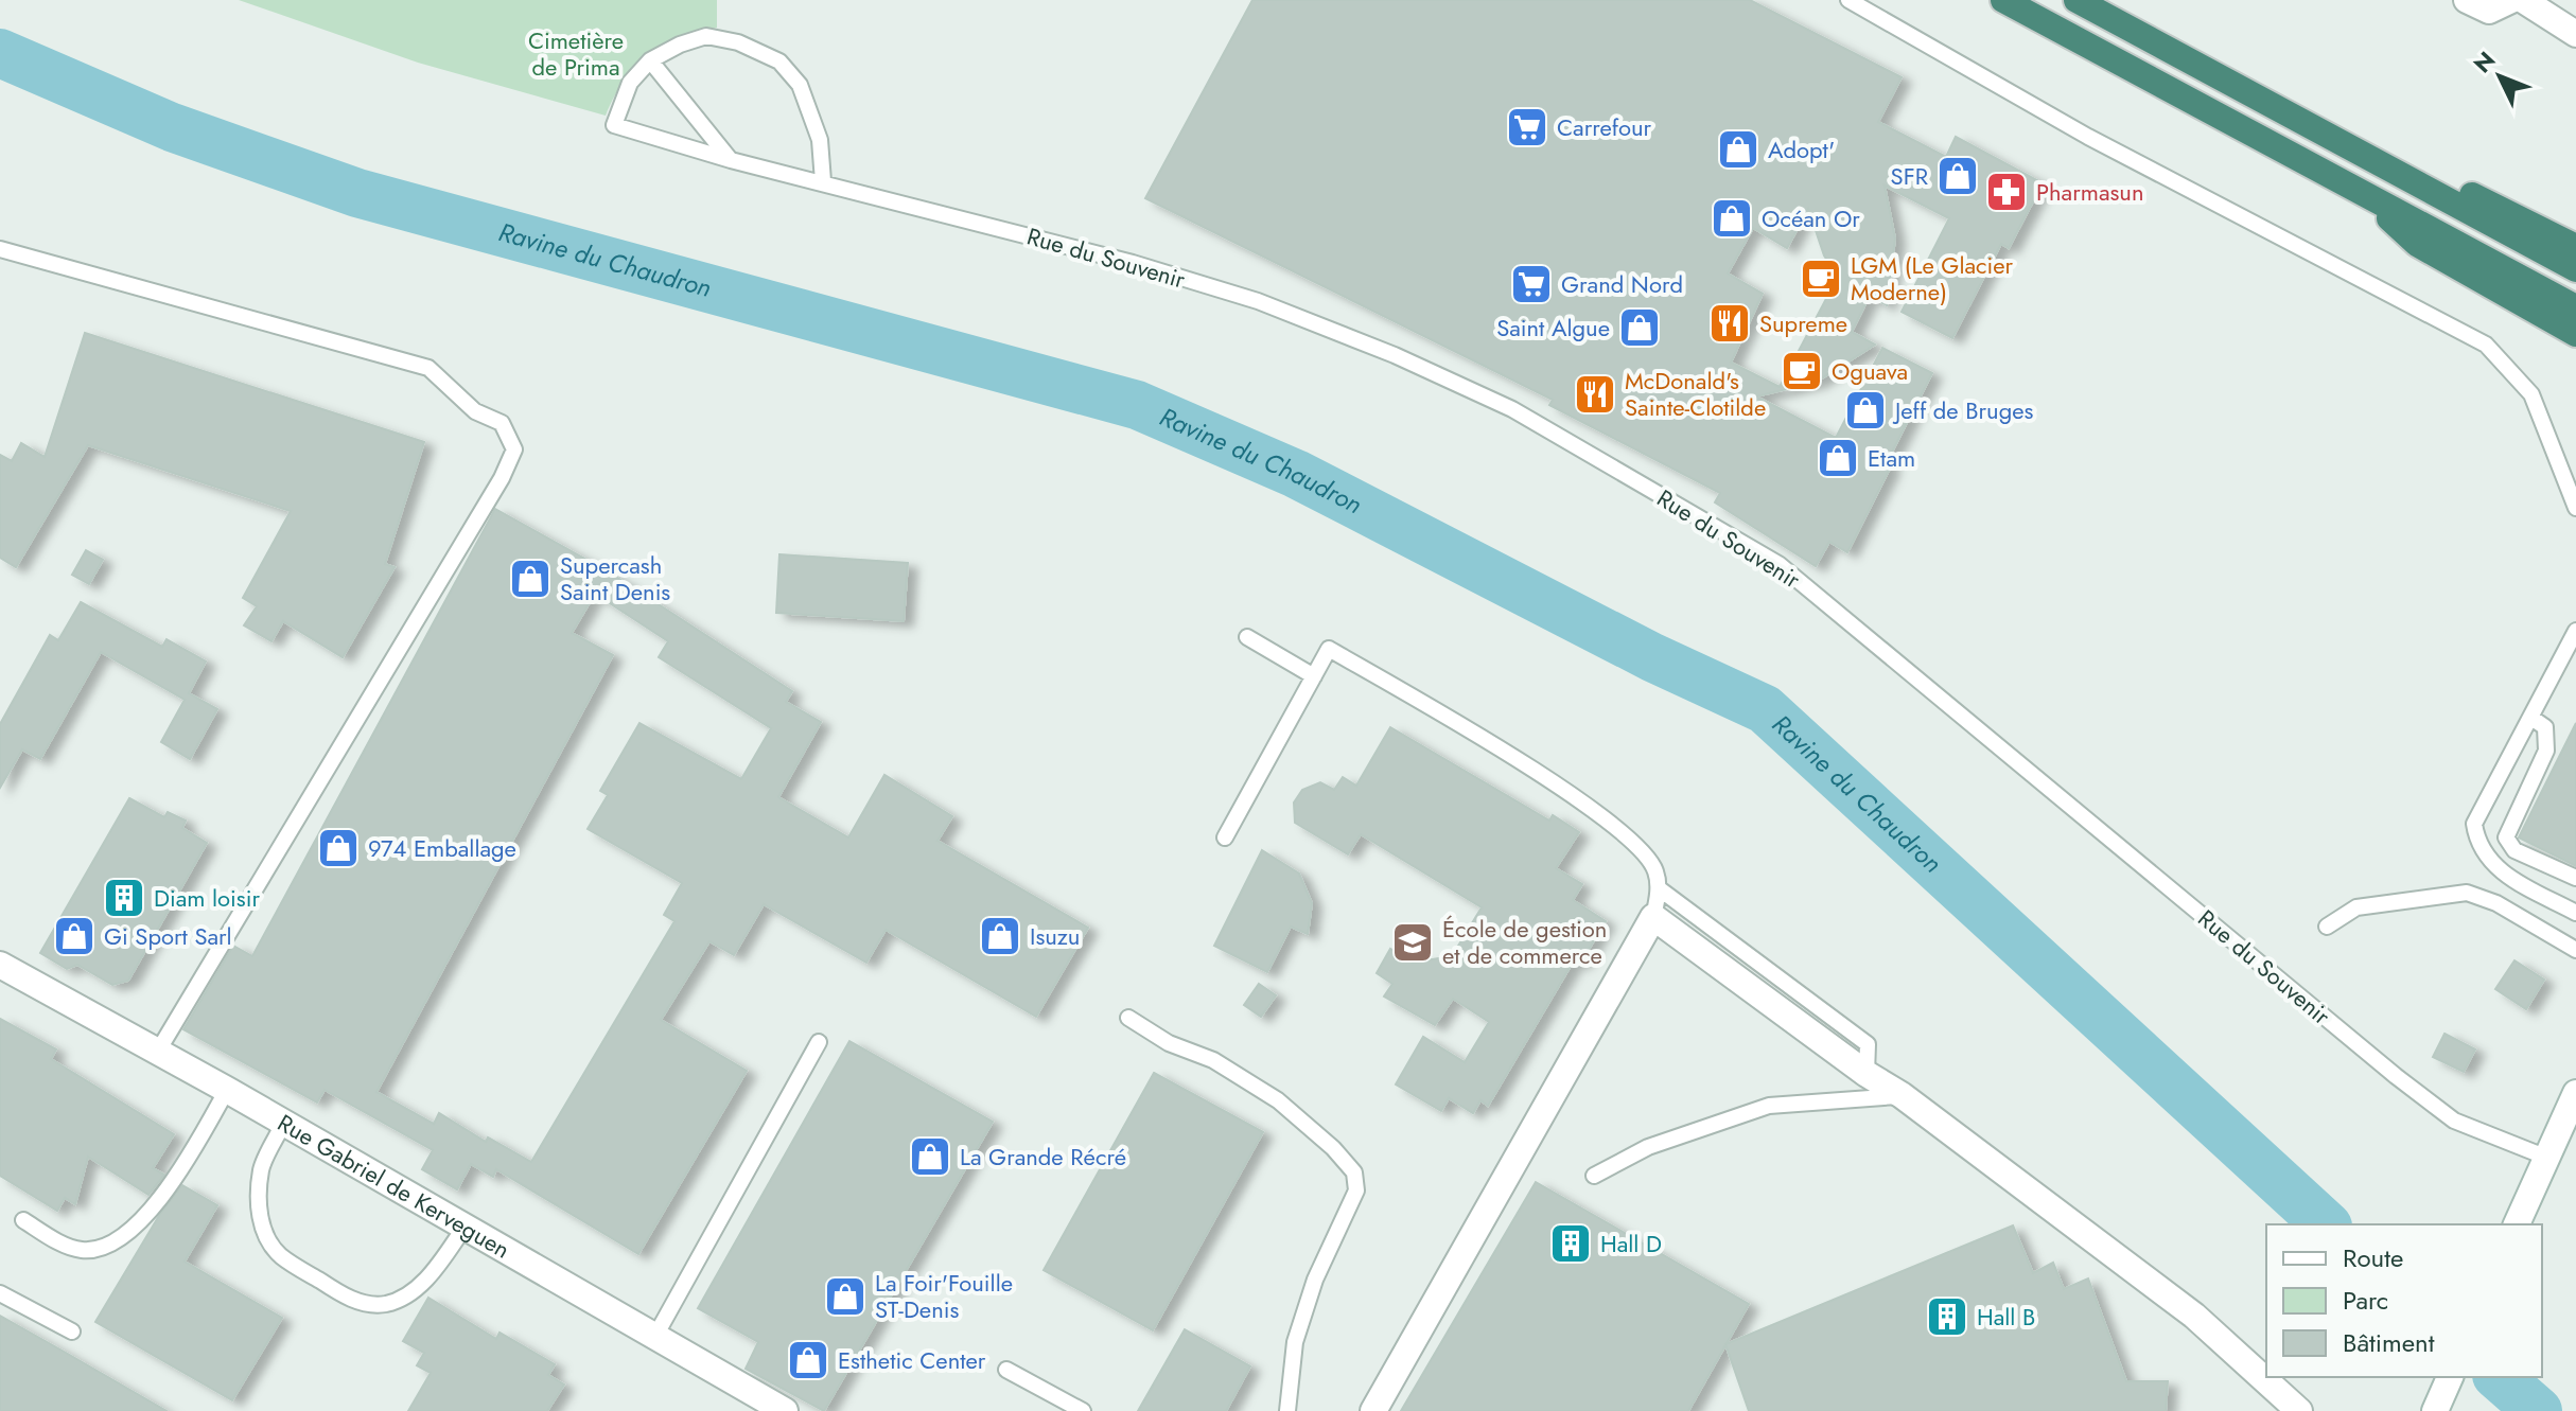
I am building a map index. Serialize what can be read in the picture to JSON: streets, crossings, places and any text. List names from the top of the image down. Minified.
{"streets":{"street":["Rue Gabriel de Kerveguen"],"lane":["Rue du Souvenir"]},"water":["Ravine du Chaudron"],"parks":["Cimetière de Prima"],"places":{"supermarket":["Carrefour","Grand Nord"],"shop":["Adopt'","SFR","Océan Or","Saint Algue","Jeff de Bruges","Etam","Supercash Saint Denis","974 Emballage","Gi Sport Sarl","Isuzu","La Grande Récré","La Foir'Fouille ST-Denis","Esthetic Center"],"pharmacy":["Pharmasun"],"cafe":["LGM (Le Glacier Moderne)","Oguava"],"restaurant":["Supreme","McDonald's Sainte-Clotilde"],"building":["Diam loisir","Hall D","Hall B"],"school or university":["École de gestion et de commerce"]},"legend":["Route","Parc","Bâtiment"],"north":"top left"}
